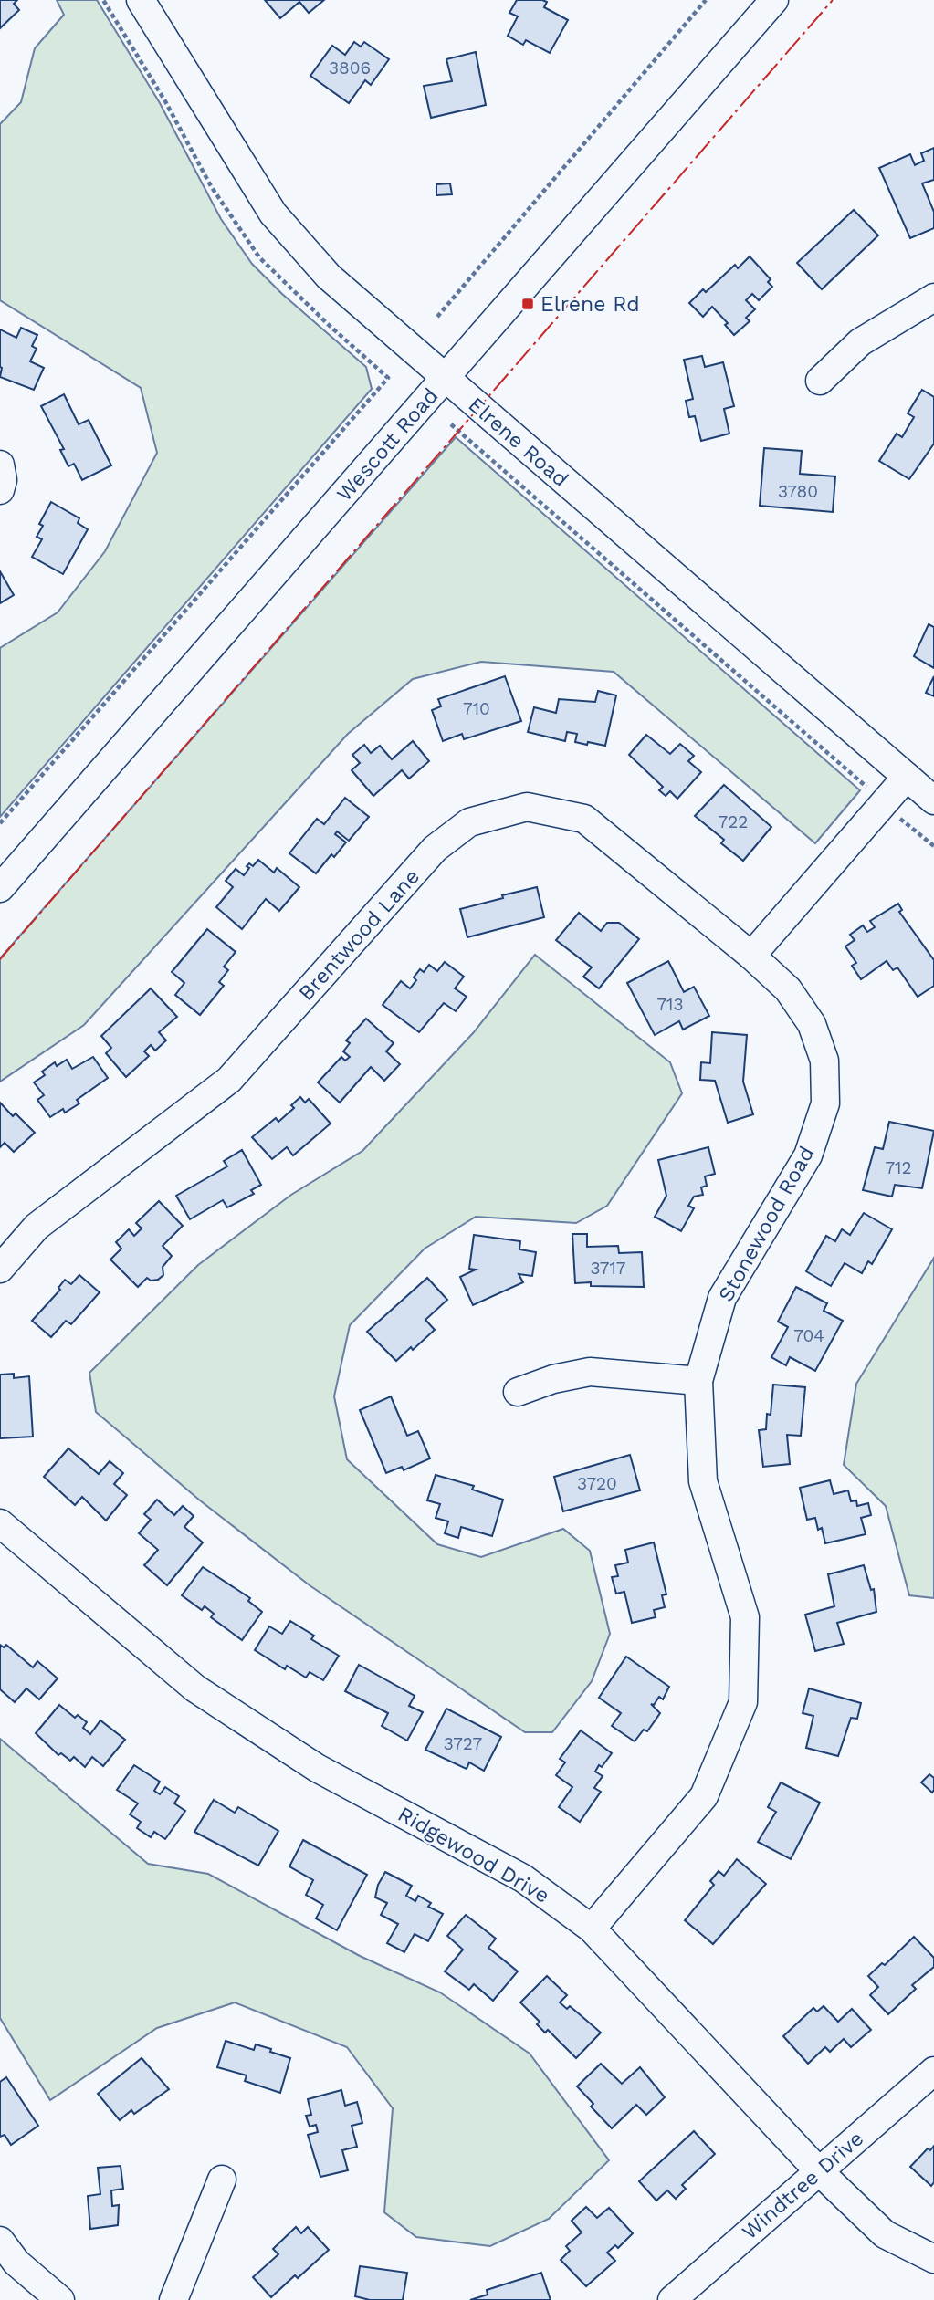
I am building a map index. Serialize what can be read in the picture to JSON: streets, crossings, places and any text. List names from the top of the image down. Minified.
{"streets":{"street":["Elrene Road","Wescott Road","Brentwood Lane","Stonewood Road","Ridgewood Drive","Windtree Drive"]},"crossings":[["Elrene Road","Wescott Road"],["Brentwood Lane","Stonewood Road"],["Stonewood Road","Ridgewood Drive"],["Ridgewood Drive","Windtree Drive"]],"places":{"transit":["Elrene Rd"]},"house_numbers":["3806","3780","710","722","713","712","3717","704","3720","3727"]}
